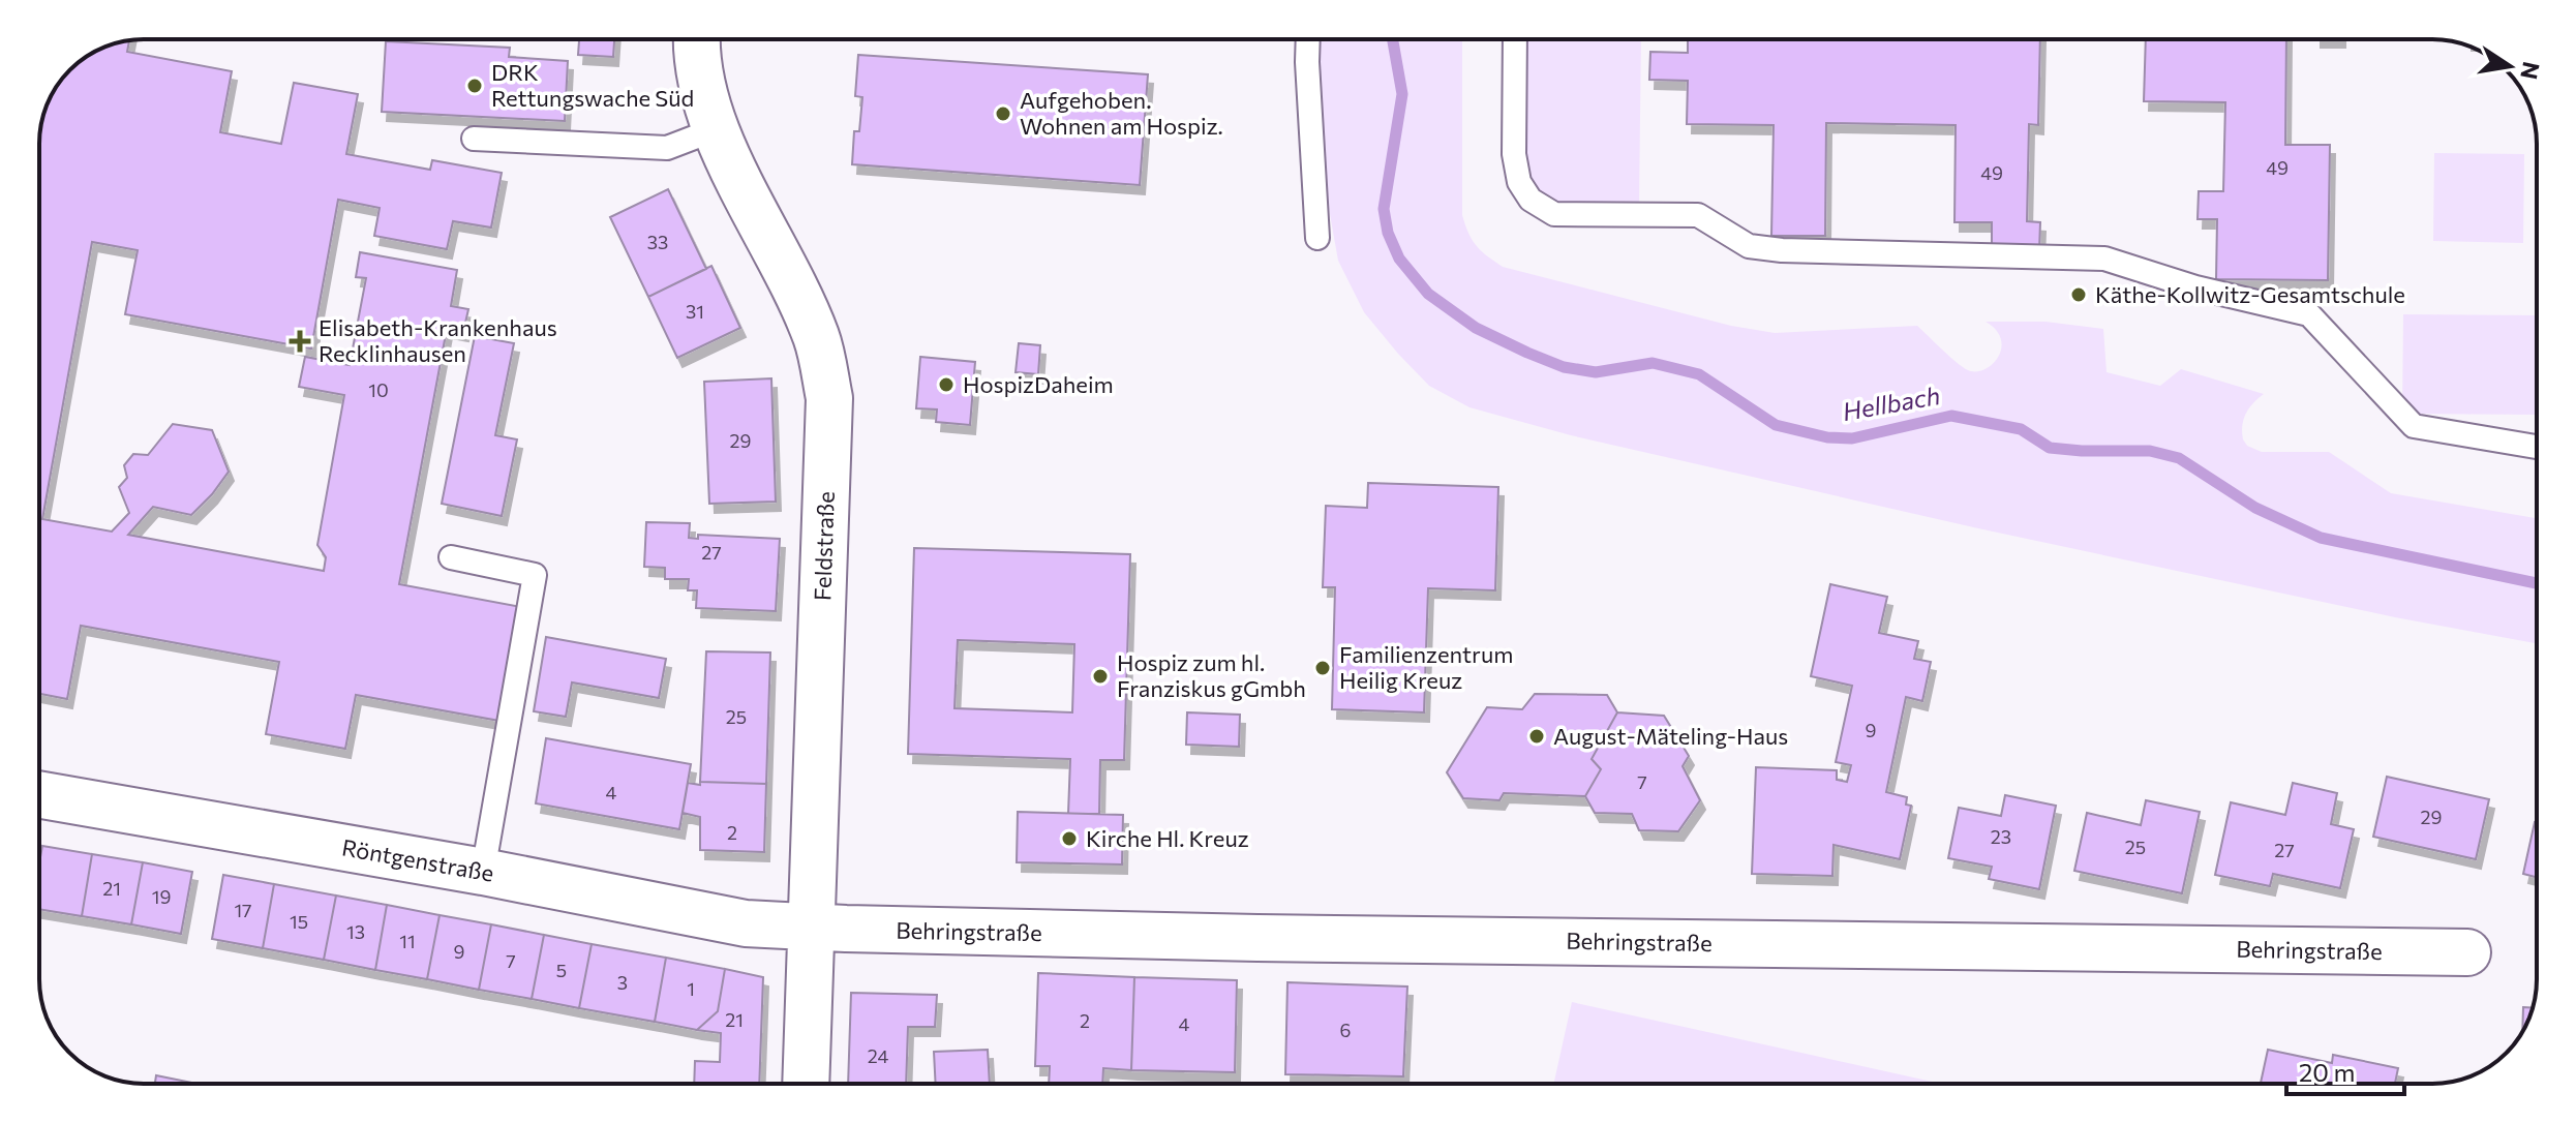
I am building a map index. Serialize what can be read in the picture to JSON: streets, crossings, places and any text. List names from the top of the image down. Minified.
{"streets":{"street":["Feldstraße","Röntgenstraße","Behringstraße"]},"crossings":[["Feldstraße","Röntgenstraße"],["Feldstraße","Behringstraße"],["Röntgenstraße","Behringstraße"]],"water":["Hellbach"],"places":{"other":["DRK Rettungswache Süd","Aufgehoben. Wohnen am Hospiz.","Käthe-Kollwitz-Gesamtschule","HospizDaheim","Familienzentrum Heilig Kreuz","Hospiz zum hl. Franziskus gGmbh","August-Mäteling-Haus","Kirche Hl. Kreuz"],"health":["Elisabeth-Krankenhaus Recklinhausen"]},"house_numbers":["49","49","33","31","10","29","27","25","9","7","4","29","2","23","25","27","21","19","17","15","13","11","9","7","5","3","1","21","2","4","6","24"],"scale_bar":"20 m","north":"right"}
